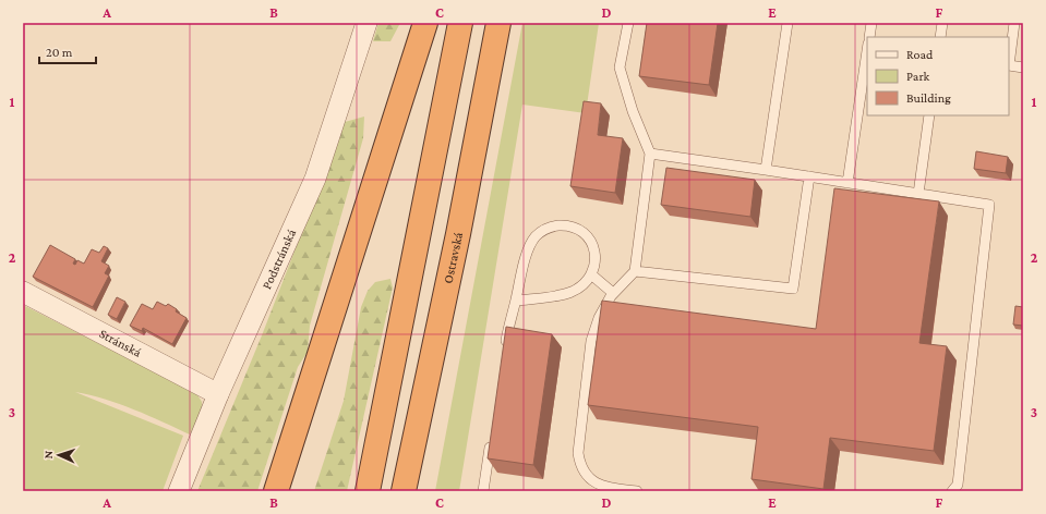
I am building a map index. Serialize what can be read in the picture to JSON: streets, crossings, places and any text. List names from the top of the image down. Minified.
{"streets":{"highway":["Ostravská"],"street":["Podstránská","Stránská"]},"crossings":[["Podstránská","Stránská"]],"legend":["Road","Park","Building"],"scale_bar":"20 m","north":"left","grid":{"columns":["A","B","C","D","E","F"],"rows":["1","2","3"]}}
